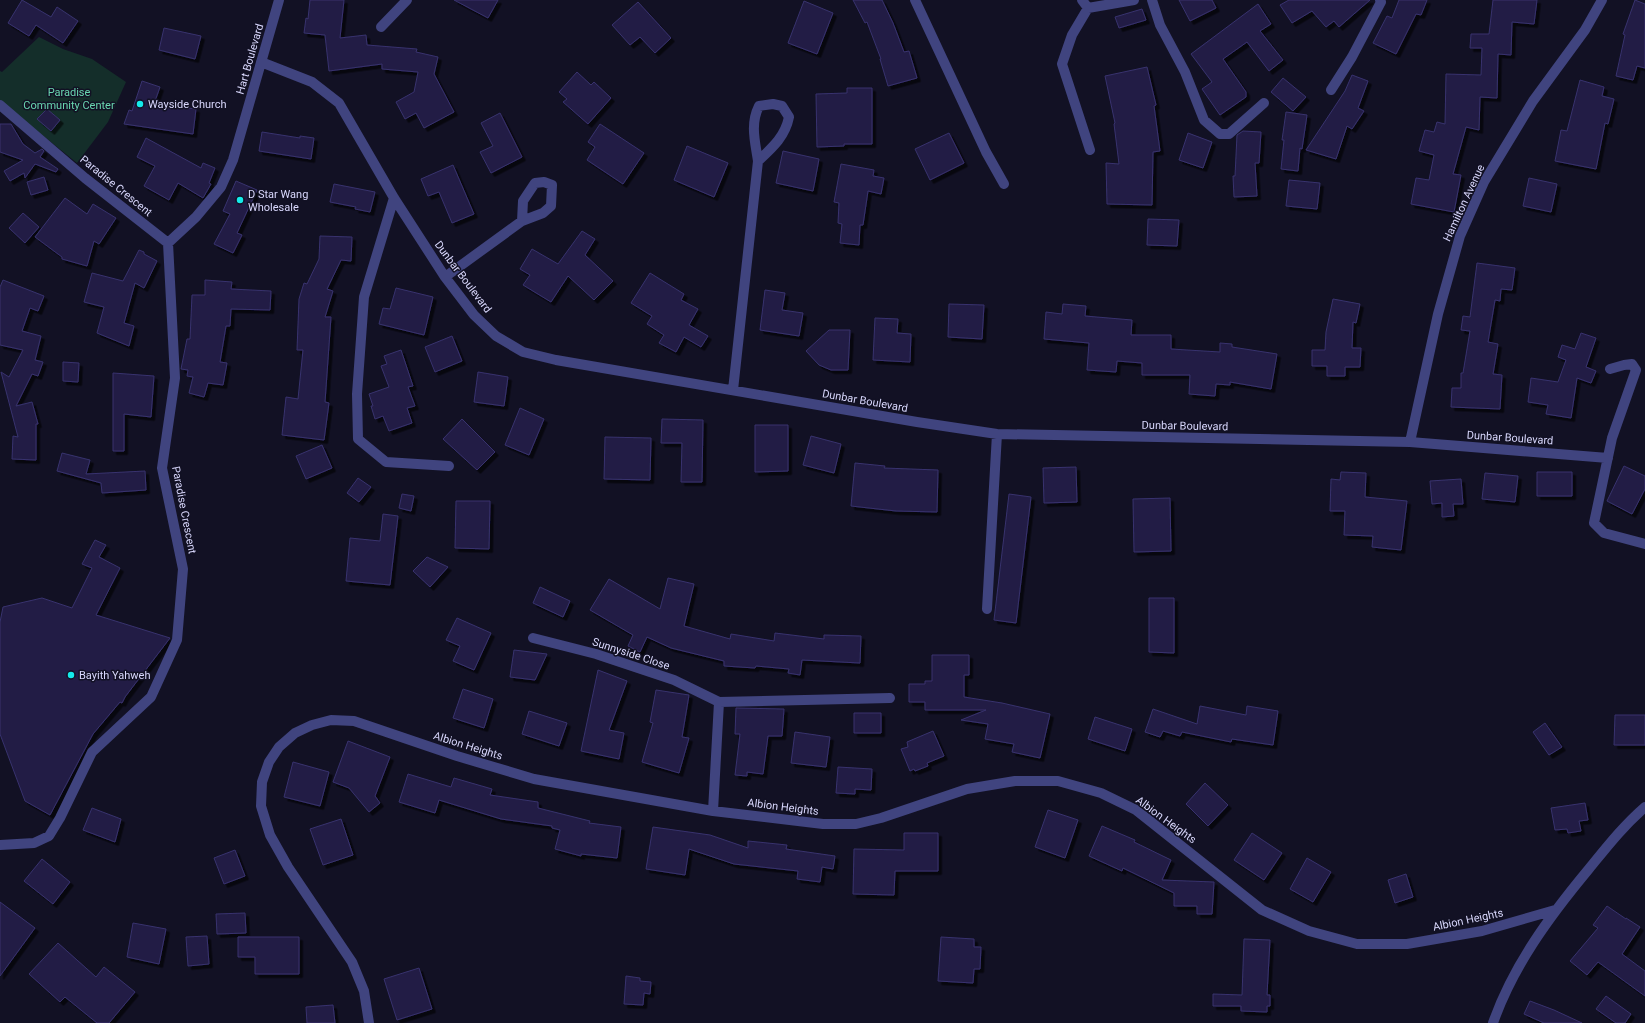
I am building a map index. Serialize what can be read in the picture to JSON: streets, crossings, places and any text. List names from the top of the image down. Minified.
{"streets":{"street":["Hart Boulevard","Paradise Crescent","Hamilton Avenue","Dunbar Boulevard","Sunnyside Close","Albion Heights"]},"crossings":[["Hart Boulevard","Paradise Crescent"],["Hart Boulevard","Dunbar Boulevard"],["Hamilton Avenue","Dunbar Boulevard"]],"parks":["Paradise Community Center"],"places":["Wayside Church","D Star Wang Wholesale","Bayith Yahweh"]}
